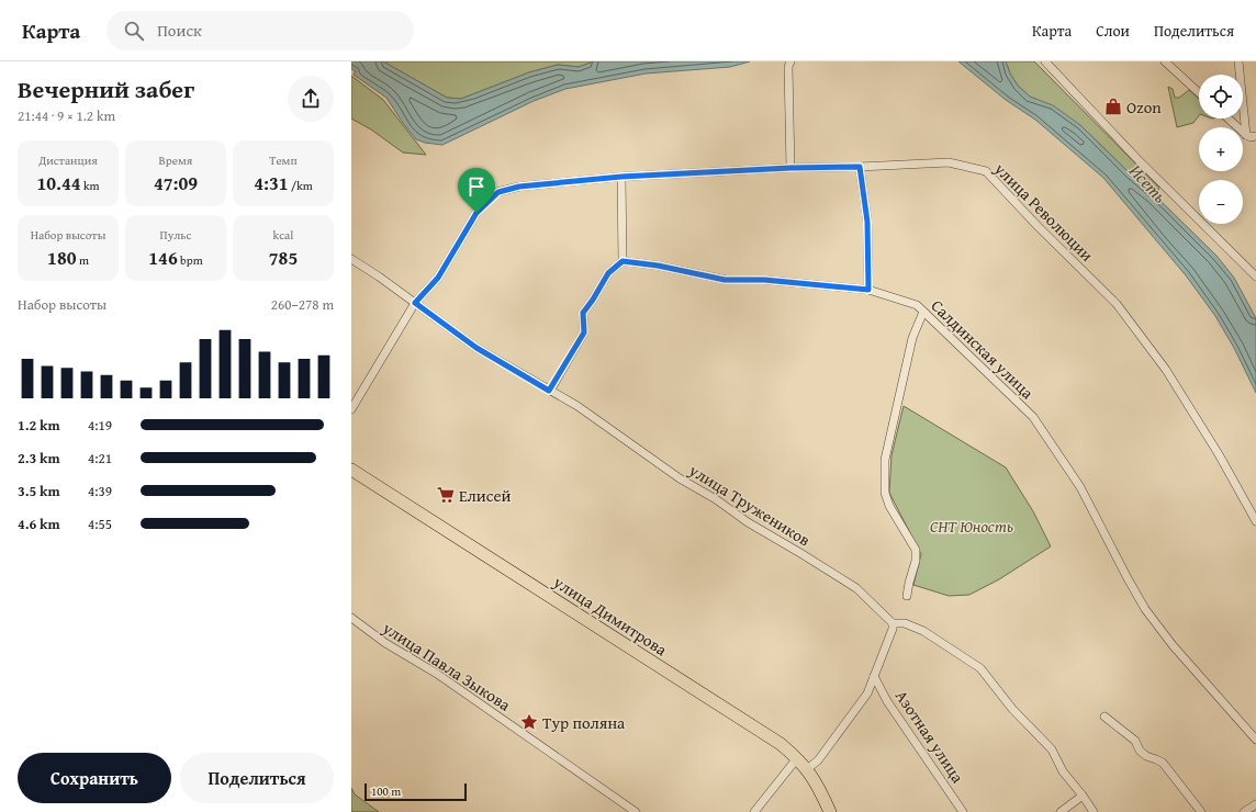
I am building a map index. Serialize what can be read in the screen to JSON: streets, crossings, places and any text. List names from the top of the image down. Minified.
{"streets":{"main road":["улица Димитрова"],"street":["улица Революции","Салдинская улица","улица Тружеников","улица Павла Зыкова","Азотная улица"]},"crossings":[["улица Революции","улица Тружеников"]],"water":["Исеть"],"parks":["СНТ Юность"],"places":{"shop":["Ozon"],"supermarket":["Елисей"],"place":["Тур поляна"]},"scale_bar":"100 m","page":{"header":"Карта","search":"Поиск","nav":["Карта","Слои","Поделиться"],"heading":["Вечерний забег","21:44 · 9 × 1.2 km"],"map_buttons":["+","−"],"stats":[["Дистанция","10.44 km"],["Время","47:09"],["Темп","4:31 /km"],["Набор высоты","180 m"],["Пульс","146 bpm"],["kcal","785"]],"chart":["Набор высоты","260–278 m"],"list":[{"name":"1.2 km","note":"4:19"},{"name":"2.3 km","note":"4:21"},{"name":"3.5 km","note":"4:39"},{"name":"4.6 km","note":"4:55"}],"buttons":["Сохранить","Поделиться"],"scale":"100 m"}}
